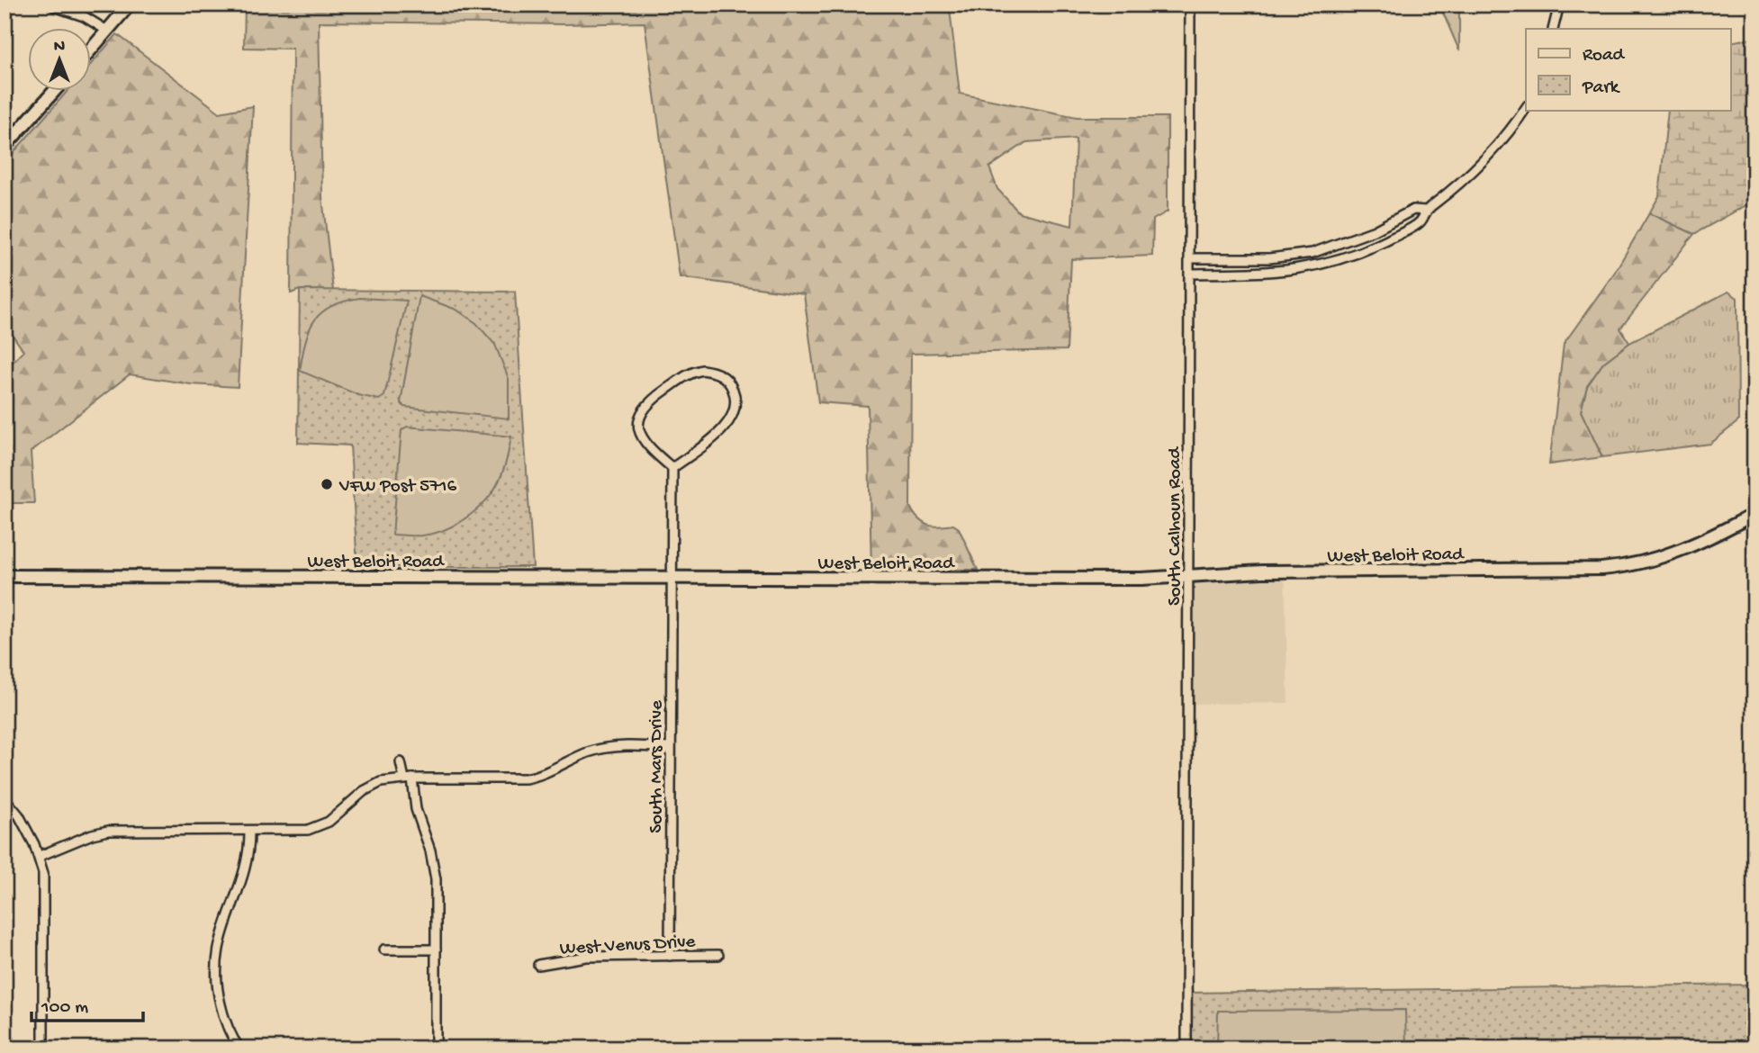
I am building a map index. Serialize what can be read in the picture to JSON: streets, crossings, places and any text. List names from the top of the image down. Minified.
{"streets":{"main road":["West Beloit Road"],"street":["South Calhoun Road","South Mars Drive","West Venus Drive"]},"crossings":[["South Calhoun Road","West Beloit Road"],["West Beloit Road","South Mars Drive"],["South Mars Drive","West Venus Drive"]],"places":["VFW Post 5716"],"legend":["Road","Park"],"scale_bar":"100 m","north":"top"}
